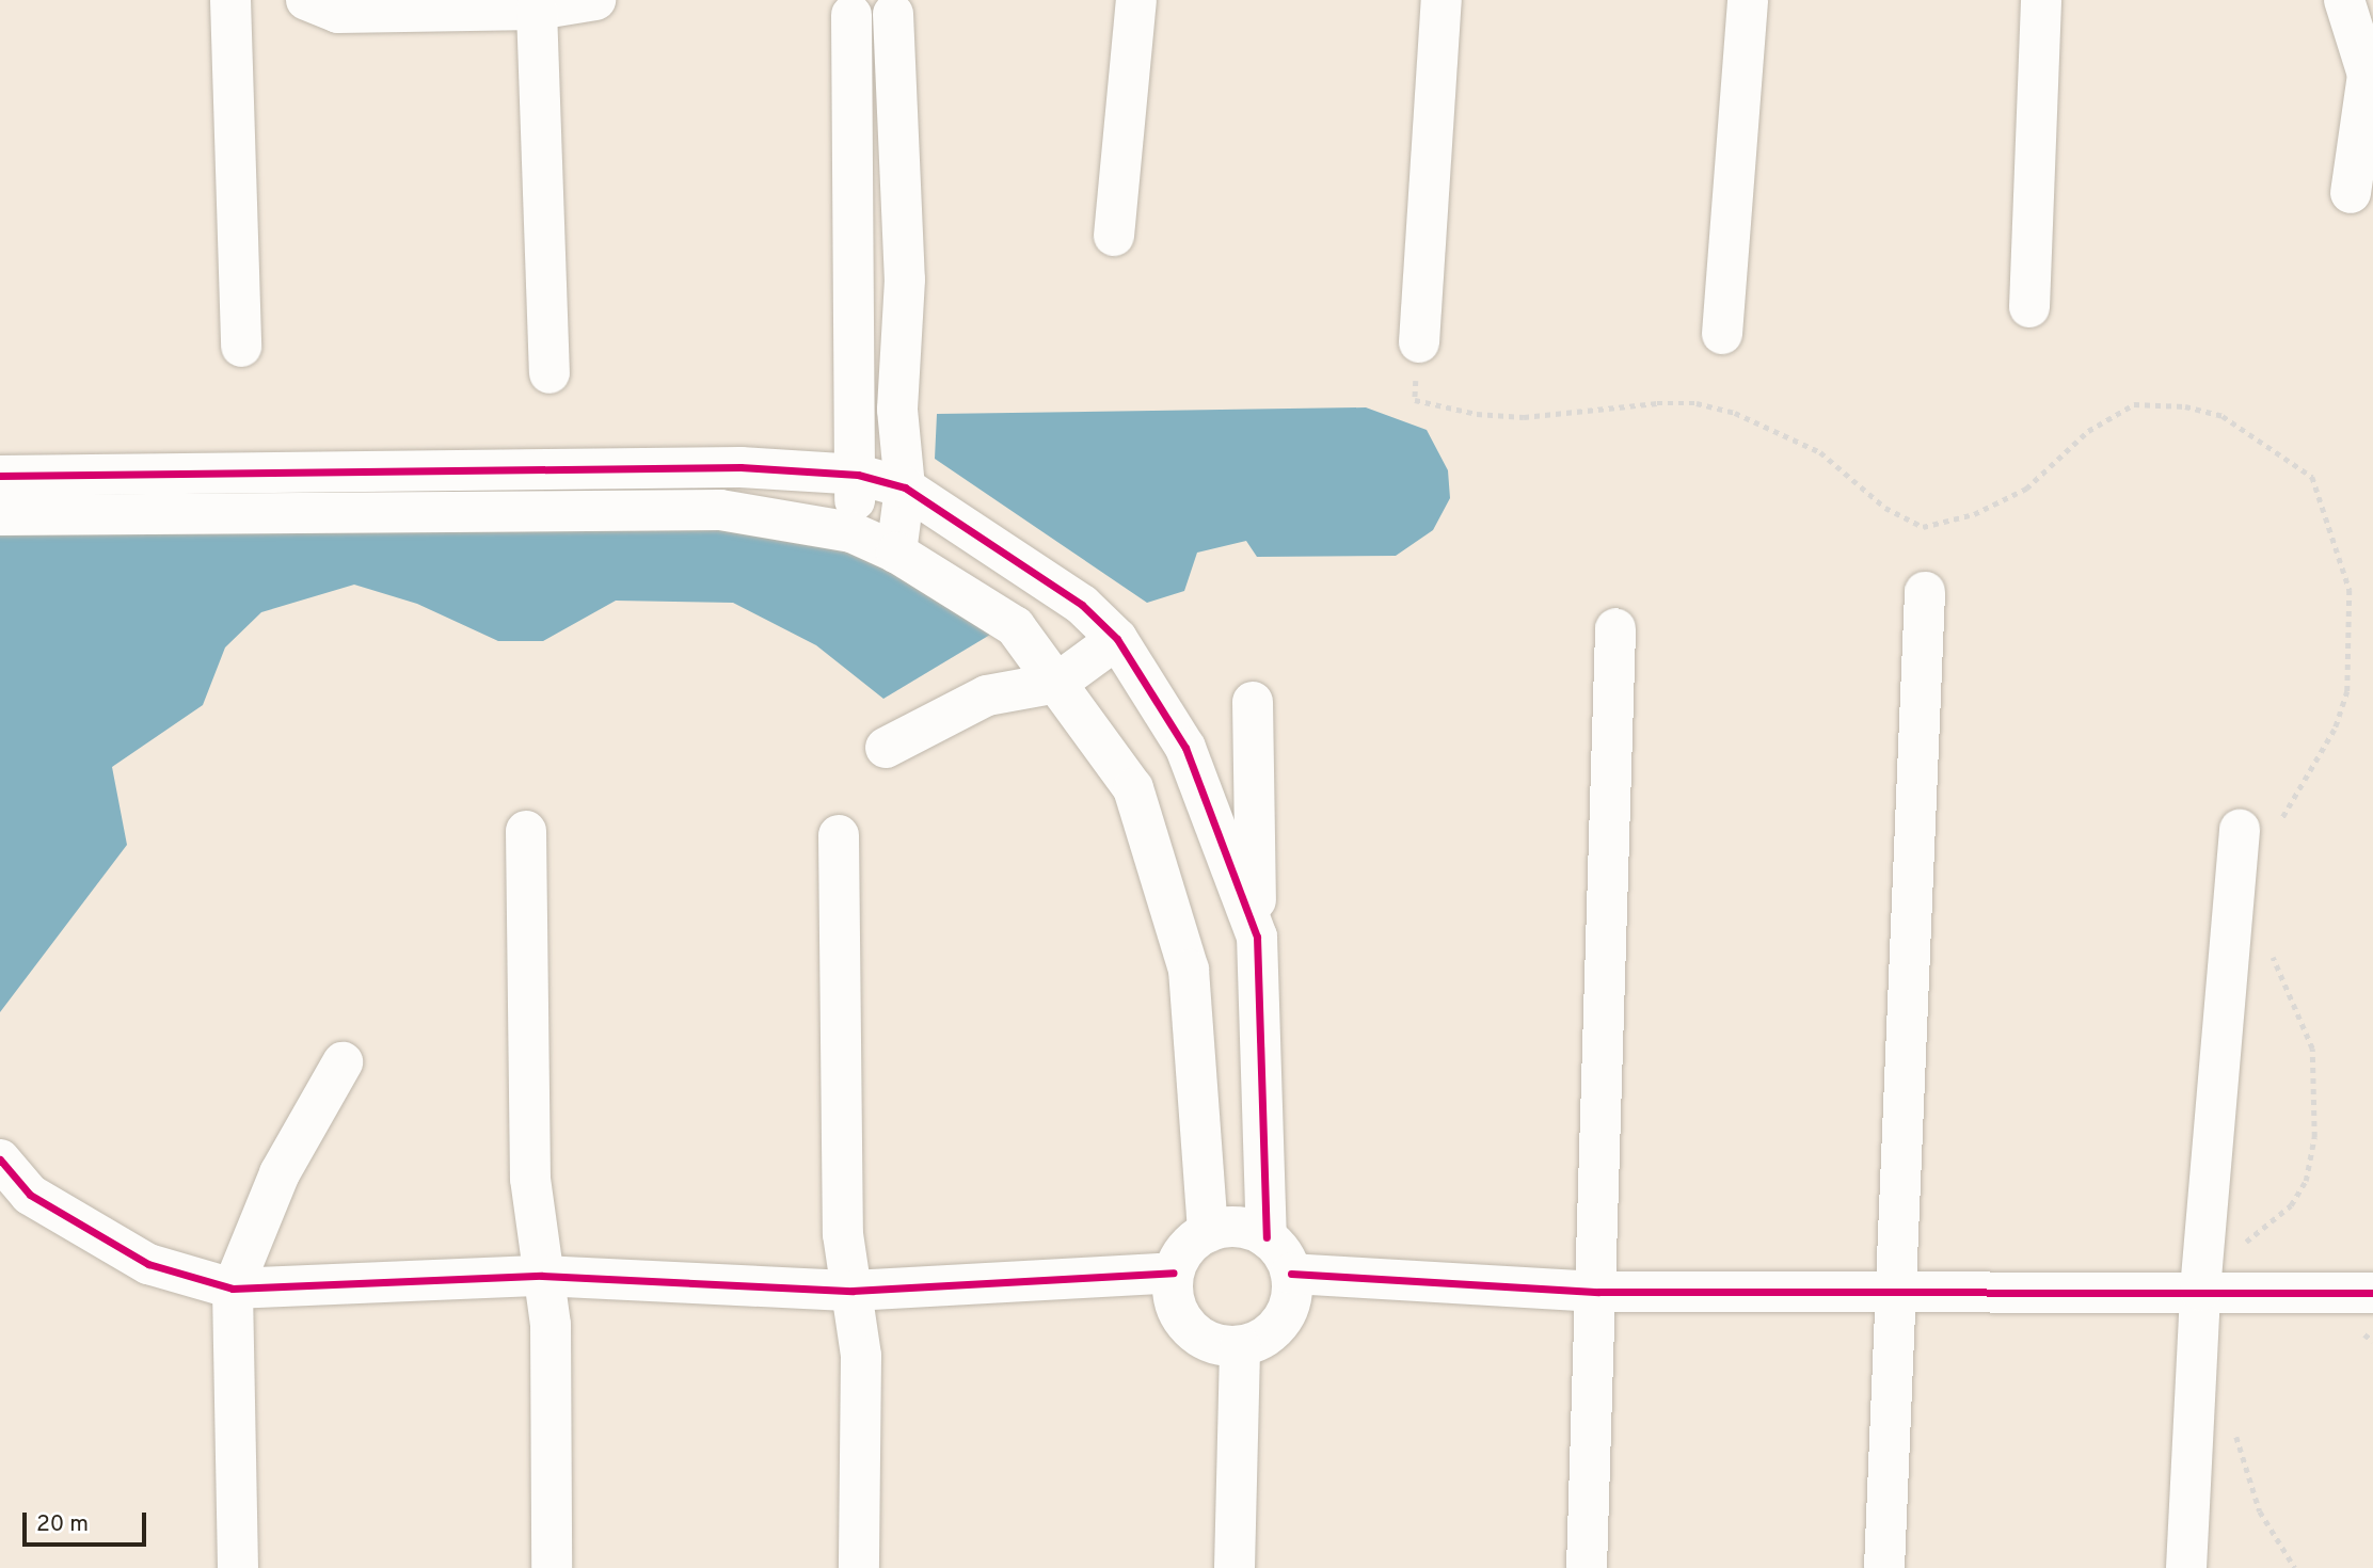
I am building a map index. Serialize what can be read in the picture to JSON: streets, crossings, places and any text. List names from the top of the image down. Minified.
{"scale_bar":"20 m"}
